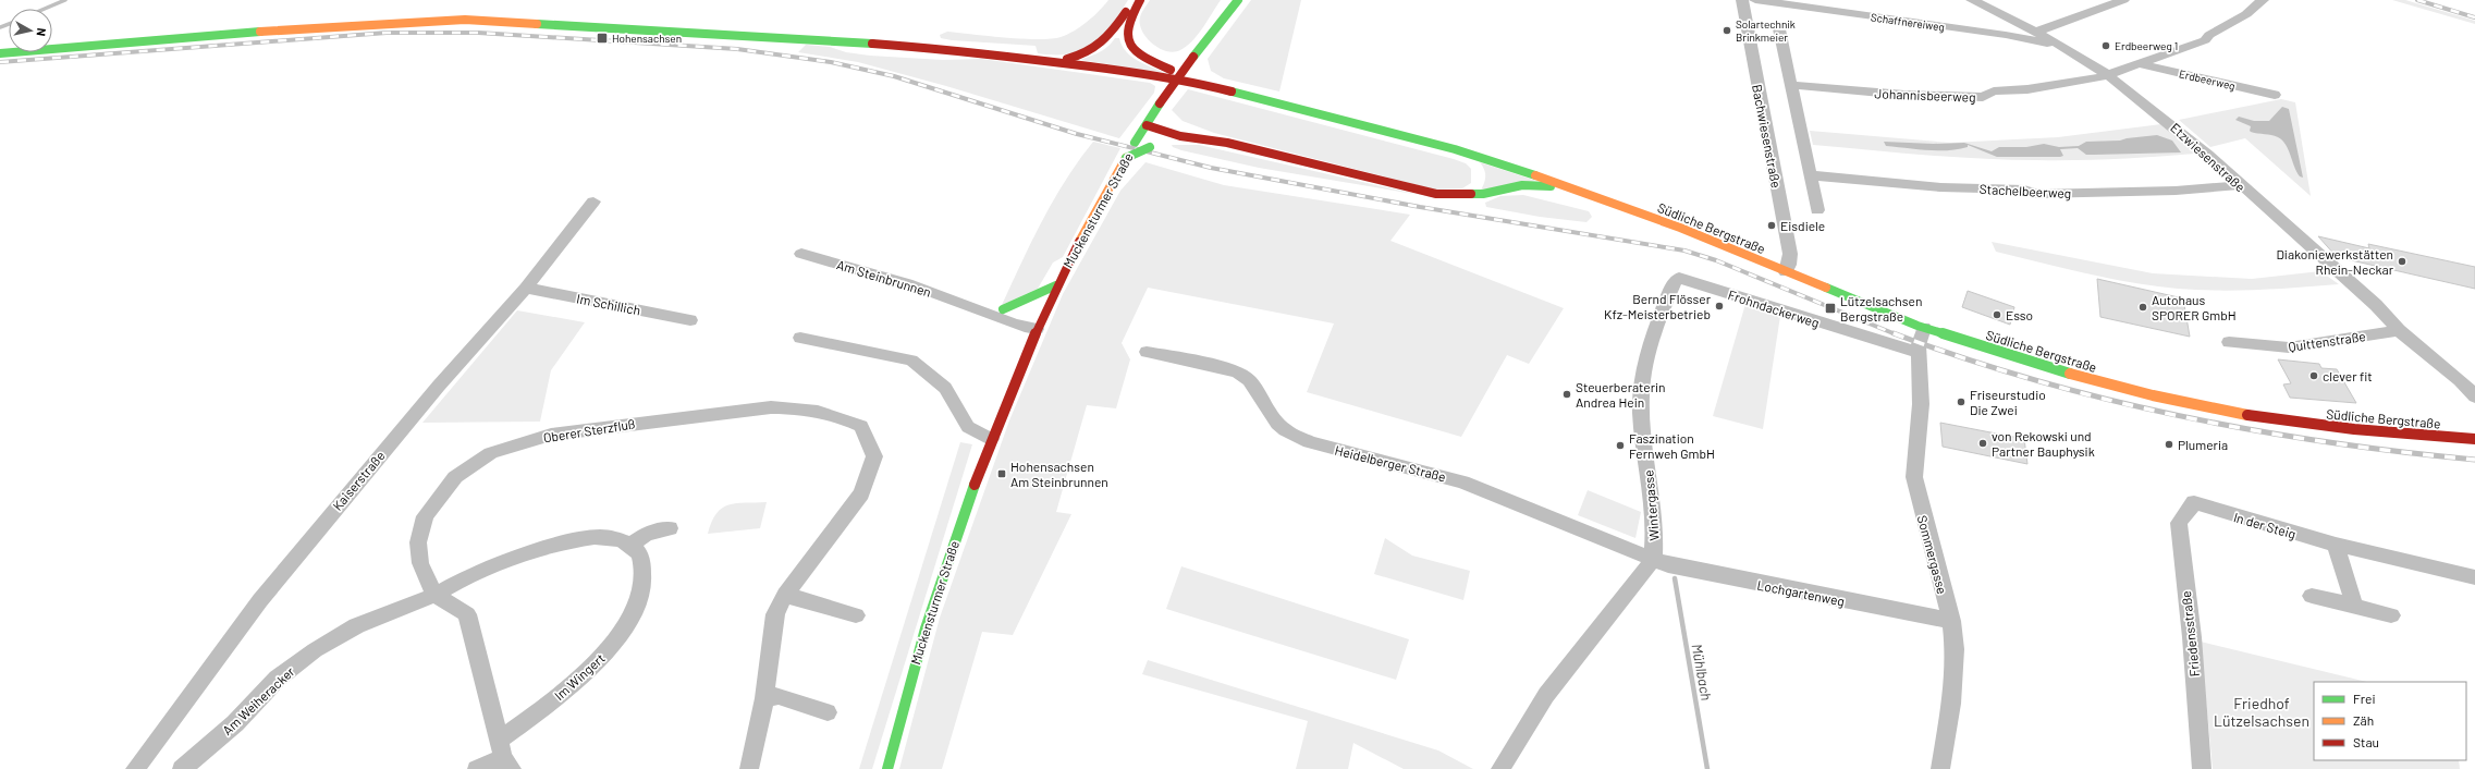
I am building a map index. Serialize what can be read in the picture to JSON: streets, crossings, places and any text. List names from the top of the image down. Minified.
{"streets":{"main road":["Muckensturmer Straße","Südliche Bergstraße"],"street":["Schaffnereiweg","Erdbeerweg","Johannisbeerweg","Bachwiesenstraße","Etzwiesenstraße","Stachelbeerweg","Am Steinbrunnen","Im Schillich","Frohndackerweg","Quittenstraße","Oberer Sterzfluß","Heidelberger Straße","Kaiserstraße","Wintergasse","In der Steig","Sommergasse","Lochgartenweg","Friedensstraße","Im Wingert","Am Weiheracker"]},"crossings":[["Schaffnereiweg","Etzwiesenstraße"],["Erdbeerweg","Johannisbeerweg"],["Erdbeerweg","Etzwiesenstraße"],["Johannisbeerweg","Etzwiesenstraße"],["Bachwiesenstraße","Südliche Bergstraße"],["Etzwiesenstraße","Stachelbeerweg"],["Etzwiesenstraße","Quittenstraße"],["Muckensturmer Straße","Am Steinbrunnen"],["Südliche Bergstraße","Frohndackerweg"],["Südliche Bergstraße","Sommergasse"],["Im Schillich","Kaiserstraße"],["Frohndackerweg","Wintergasse"],["Frohndackerweg","Sommergasse"],["Oberer Sterzfluß","Am Weiheracker"],["Heidelberger Straße","Wintergasse"],["Heidelberger Straße","Lochgartenweg"],["Wintergasse","Lochgartenweg"],["In der Steig","Friedensstraße"],["Sommergasse","Lochgartenweg"]],"water":["Mühlbach"],"parks":["Friedhof Lützelsachsen"],"places":{"other":["Solartechnik Brinkmeier","Erdbeerweg 1","Eisdiele","Diakoniewerkstätten Rhein-Neckar","Bernd Flösser Kfz-Meisterbetrieb","Autohaus SPORER GmbH","Esso","clever fit","Steuerberaterin Andrea Hein","Friseurstudio Die Zwei","von Rekowski und Partner Bauphysik","Plumeria","Faszination Fernweh GmbH"],"transit":["Hohensachsen","Lützelsachsen Bergstraße","Hohensachsen Am Steinbrunnen"]},"legend":["Frei","Zäh","Stau"],"north":"right"}
